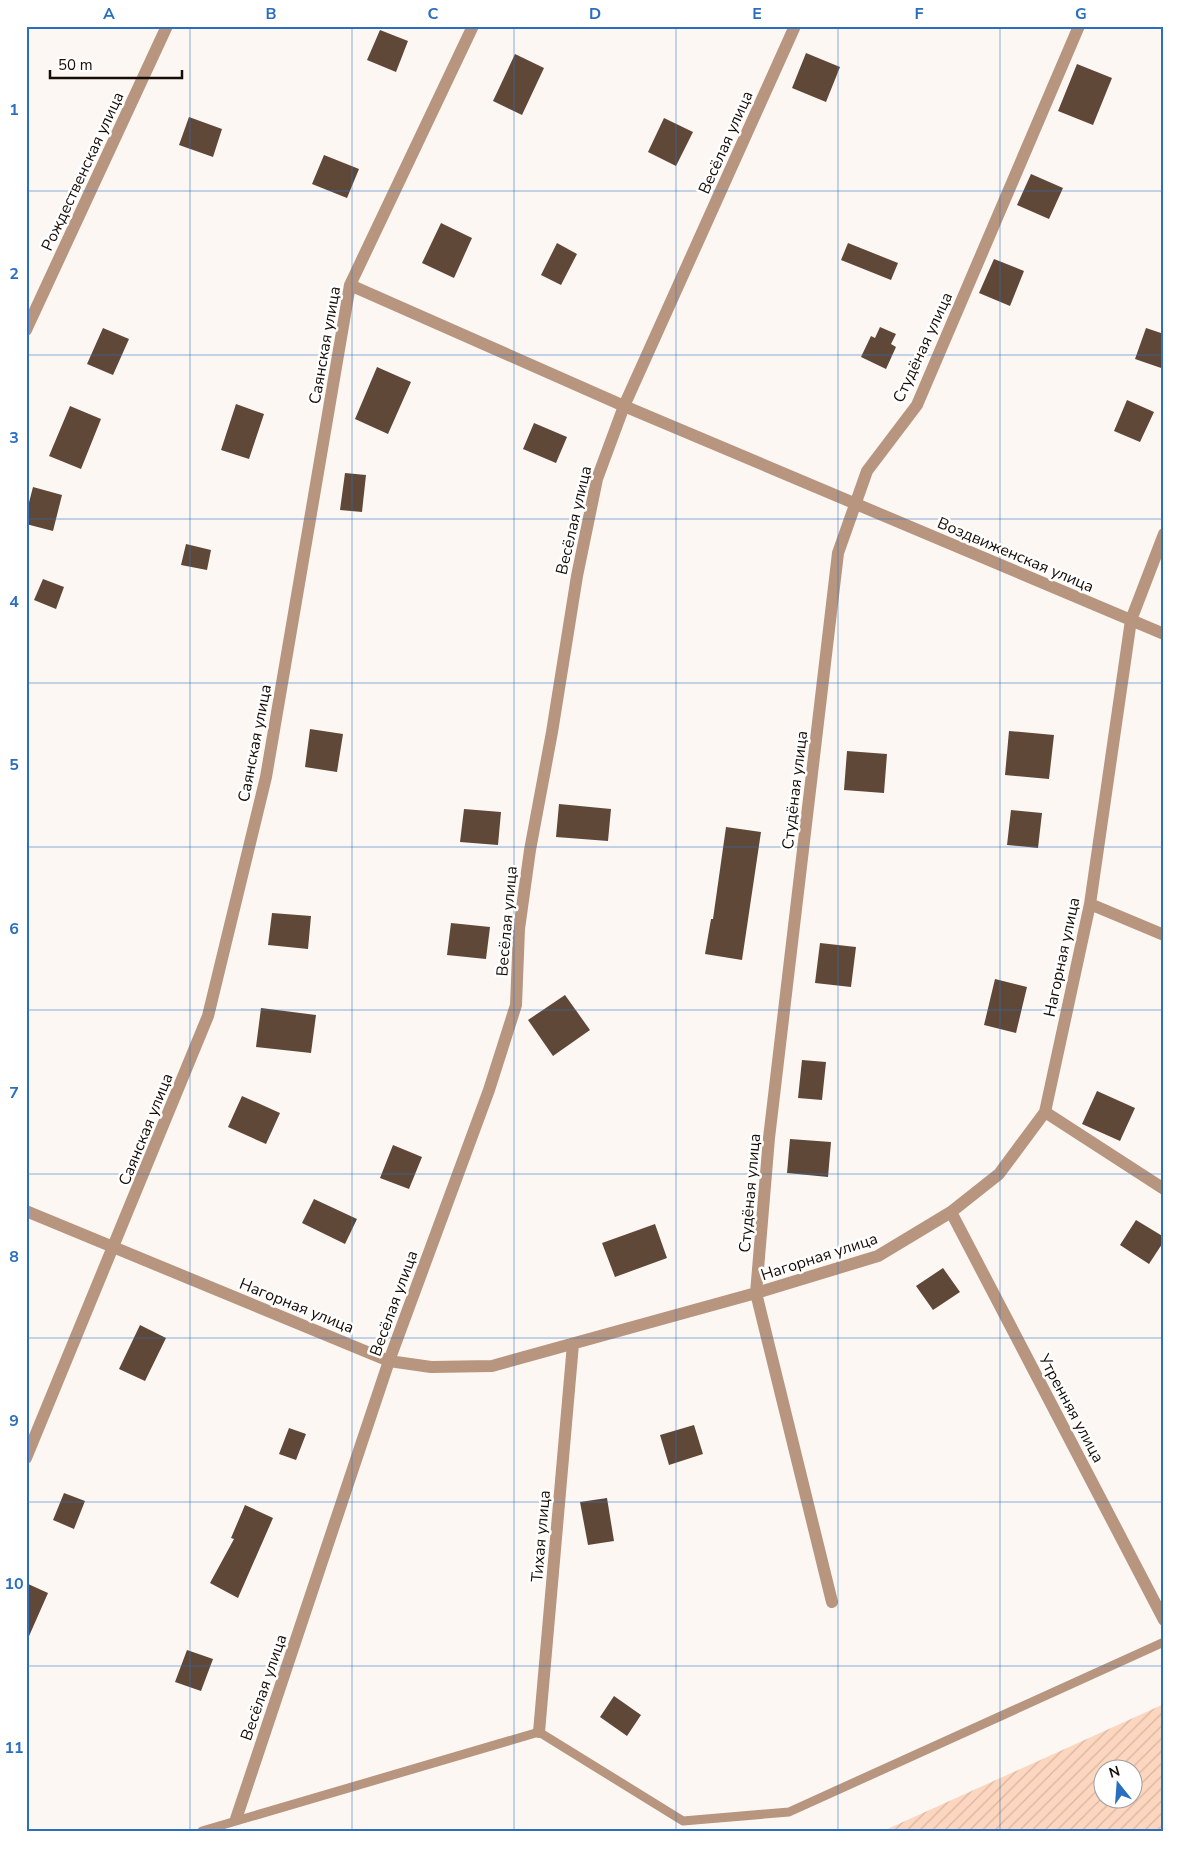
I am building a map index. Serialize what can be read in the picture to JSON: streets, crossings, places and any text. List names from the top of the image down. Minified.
{"streets":{"street":["Весёлая улица","Рождественская улица","Саянская улица","Студёная улица","Воздвиженская улица","Нагорная улица","Утренняя улица","Тихая улица"]},"crossings":[["Весёлая улица","Воздвиженская улица"],["Весёлая улица","Нагорная улица"],["Саянская улица","Воздвиженская улица"],["Саянская улица","Нагорная улица"],["Студёная улица","Воздвиженская улица"],["Студёная улица","Нагорная улица"],["Воздвиженская улица","Нагорная улица"],["Нагорная улица","Утренняя улица"],["Нагорная улица","Тихая улица"]],"scale_bar":"50 m","north":"top","grid":{"columns":["A","B","C","D","E","F","G"],"rows":["1","2","3","4","5","6","7","8","9","10","11"]}}
